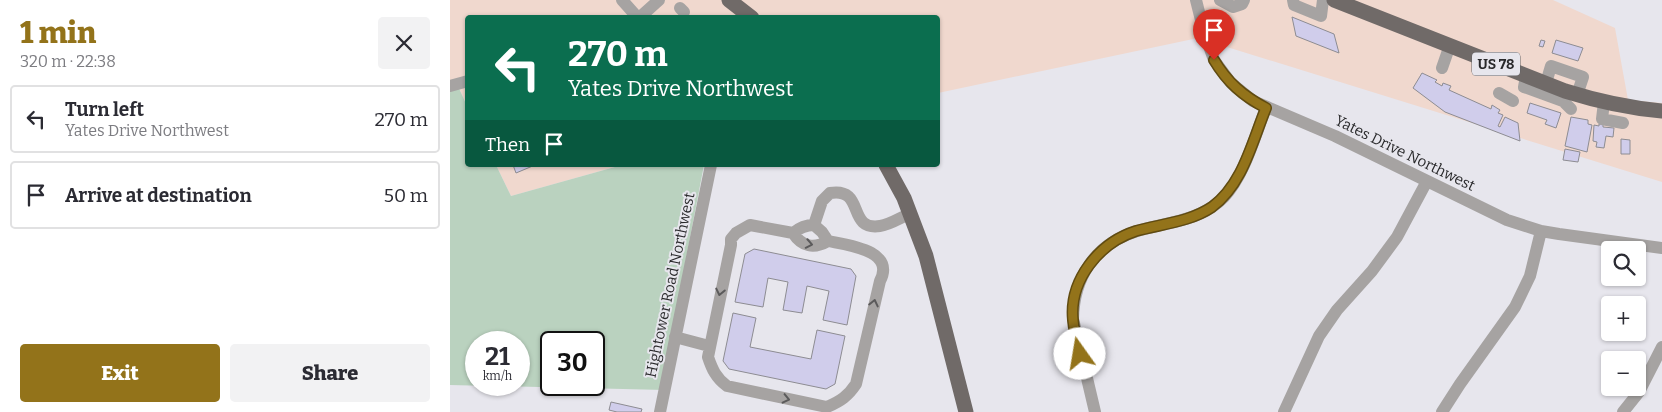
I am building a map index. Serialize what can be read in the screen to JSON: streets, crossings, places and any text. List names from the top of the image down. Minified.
{"streets":{"main road":["US 78"],"street":["Yates Drive Northwest","Hightower Road Northwest"]},"page":{"heading":["1 min","320 m · 22:38"],"turn":["270 m","Yates Drive Northwest"],"list":[{"name":"Turn left","note":"Yates Drive Northwest","value":"270 m"},{"name":"Arrive at destination","value":"50 m"}],"then":"Then","map_buttons":["+","−"],"speed":"21 km/h","limit":"30","buttons":["Exit","Share"]}}
